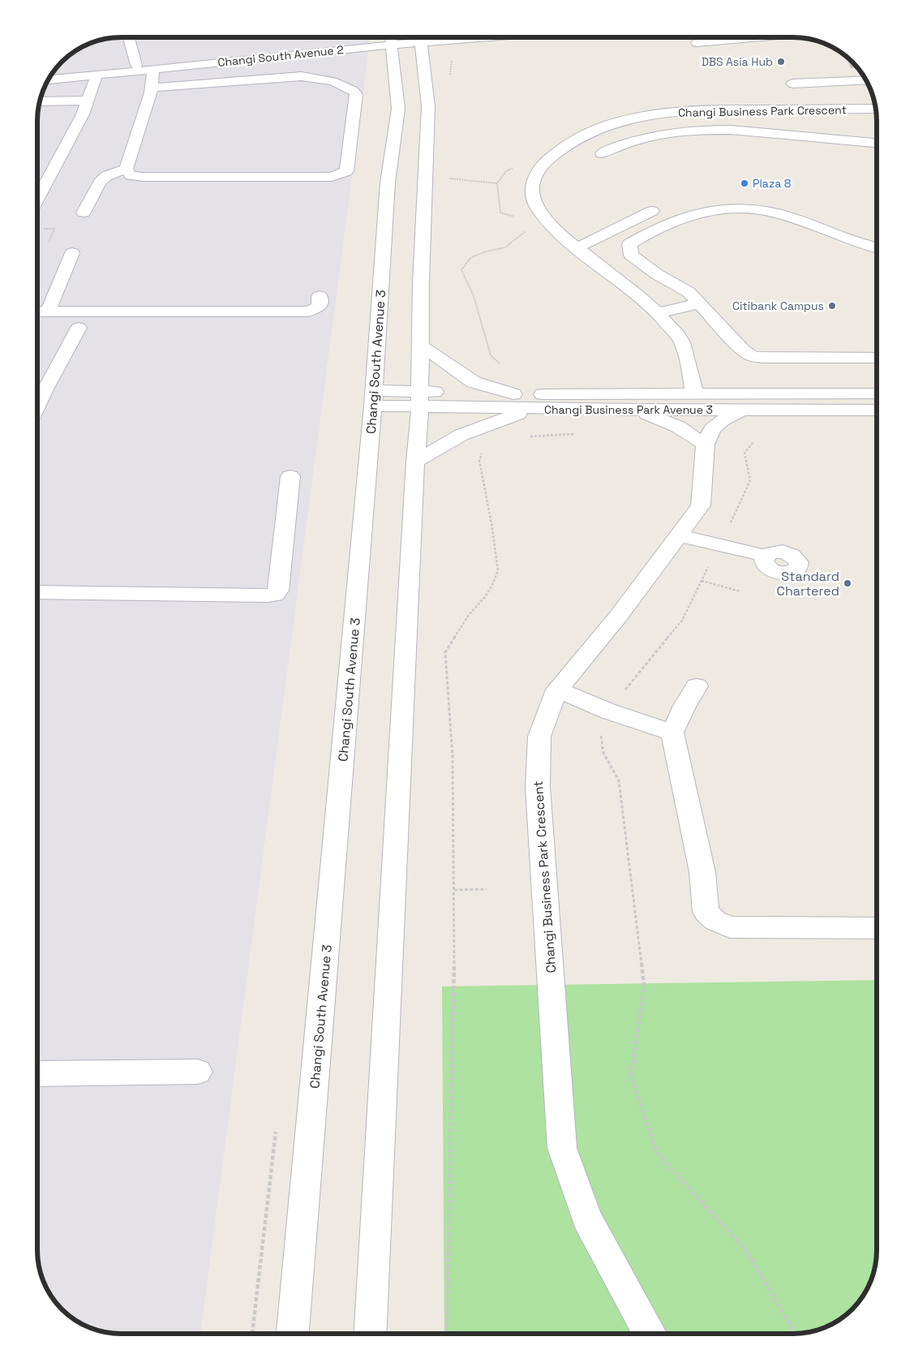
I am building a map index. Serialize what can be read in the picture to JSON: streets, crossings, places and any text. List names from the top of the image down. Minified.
{"streets":{"street":["Changi South Avenue 2","Changi Business Park Crescent","Changi South Avenue 3","Changi Business Park Avenue 3"]},"crossings":[["Changi South Avenue 2","Changi South Avenue 3"],["Changi Business Park Crescent","Changi Business Park Avenue 3"],["Changi South Avenue 3","Changi Business Park Avenue 3"]],"places":["DBS Asia Hub","Plaza 8","Citibank Campus","Standard Chartered"]}
